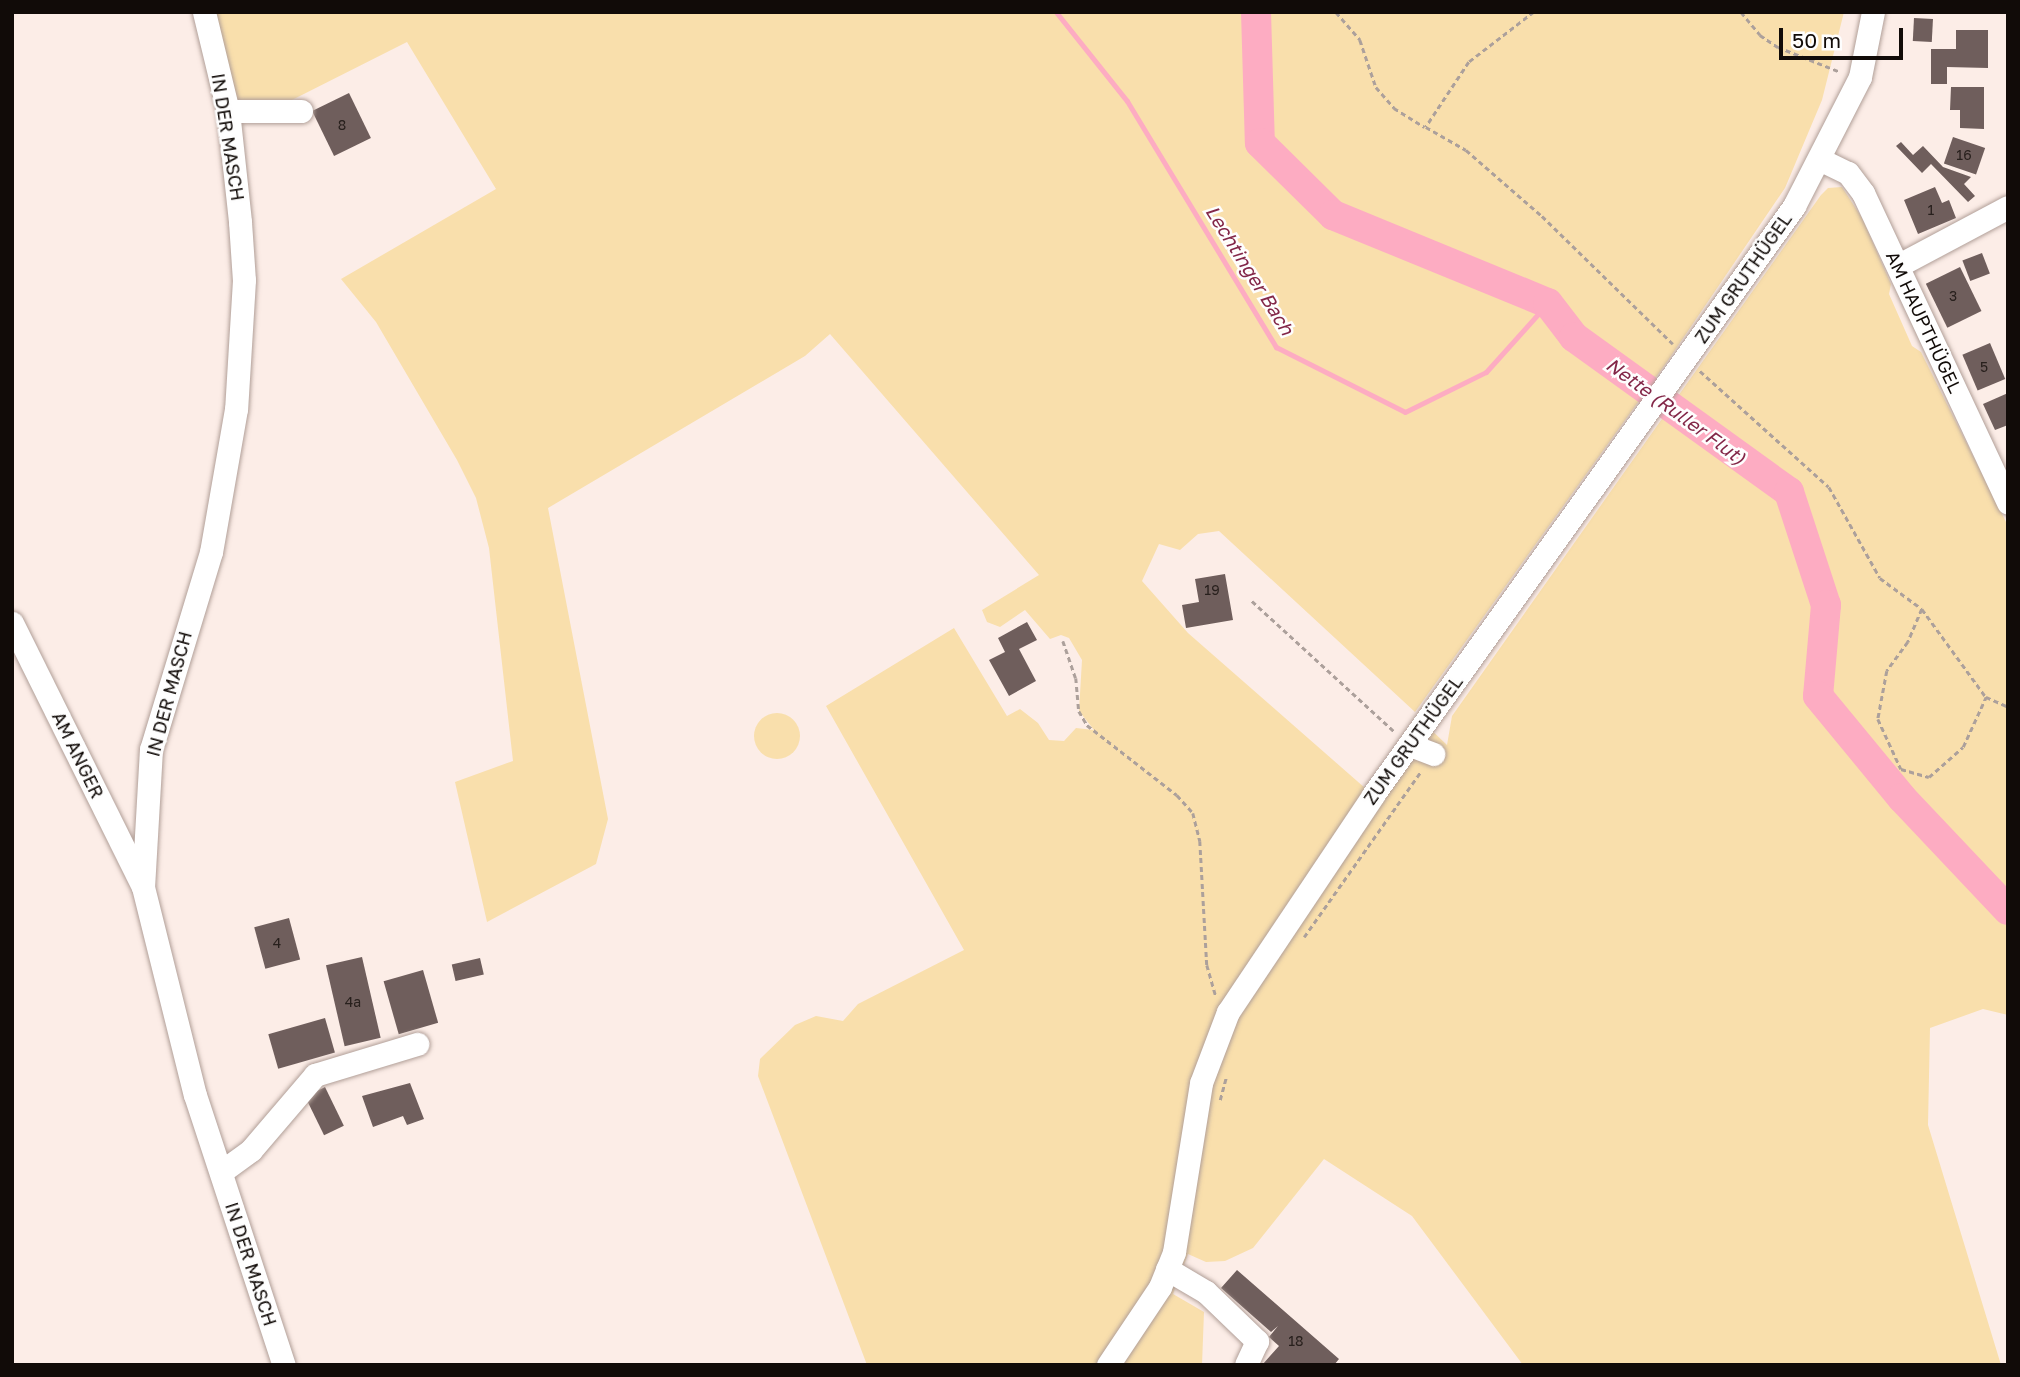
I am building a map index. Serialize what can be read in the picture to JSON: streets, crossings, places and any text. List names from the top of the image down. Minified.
{"streets":{"street":["IN DER MASCH","ZUM GRUTHÜGEL","AM HAUPTHÜGEL","AM ANGER"]},"crossings":[["IN DER MASCH","AM ANGER"],["ZUM GRUTHÜGEL","AM HAUPTHÜGEL"]],"water":["Lechtinger Bach","Nette (Ruller Flut)"],"house_numbers":["8","16","1","3","5","19","4","4a","18"],"scale_bar":"50 m"}
